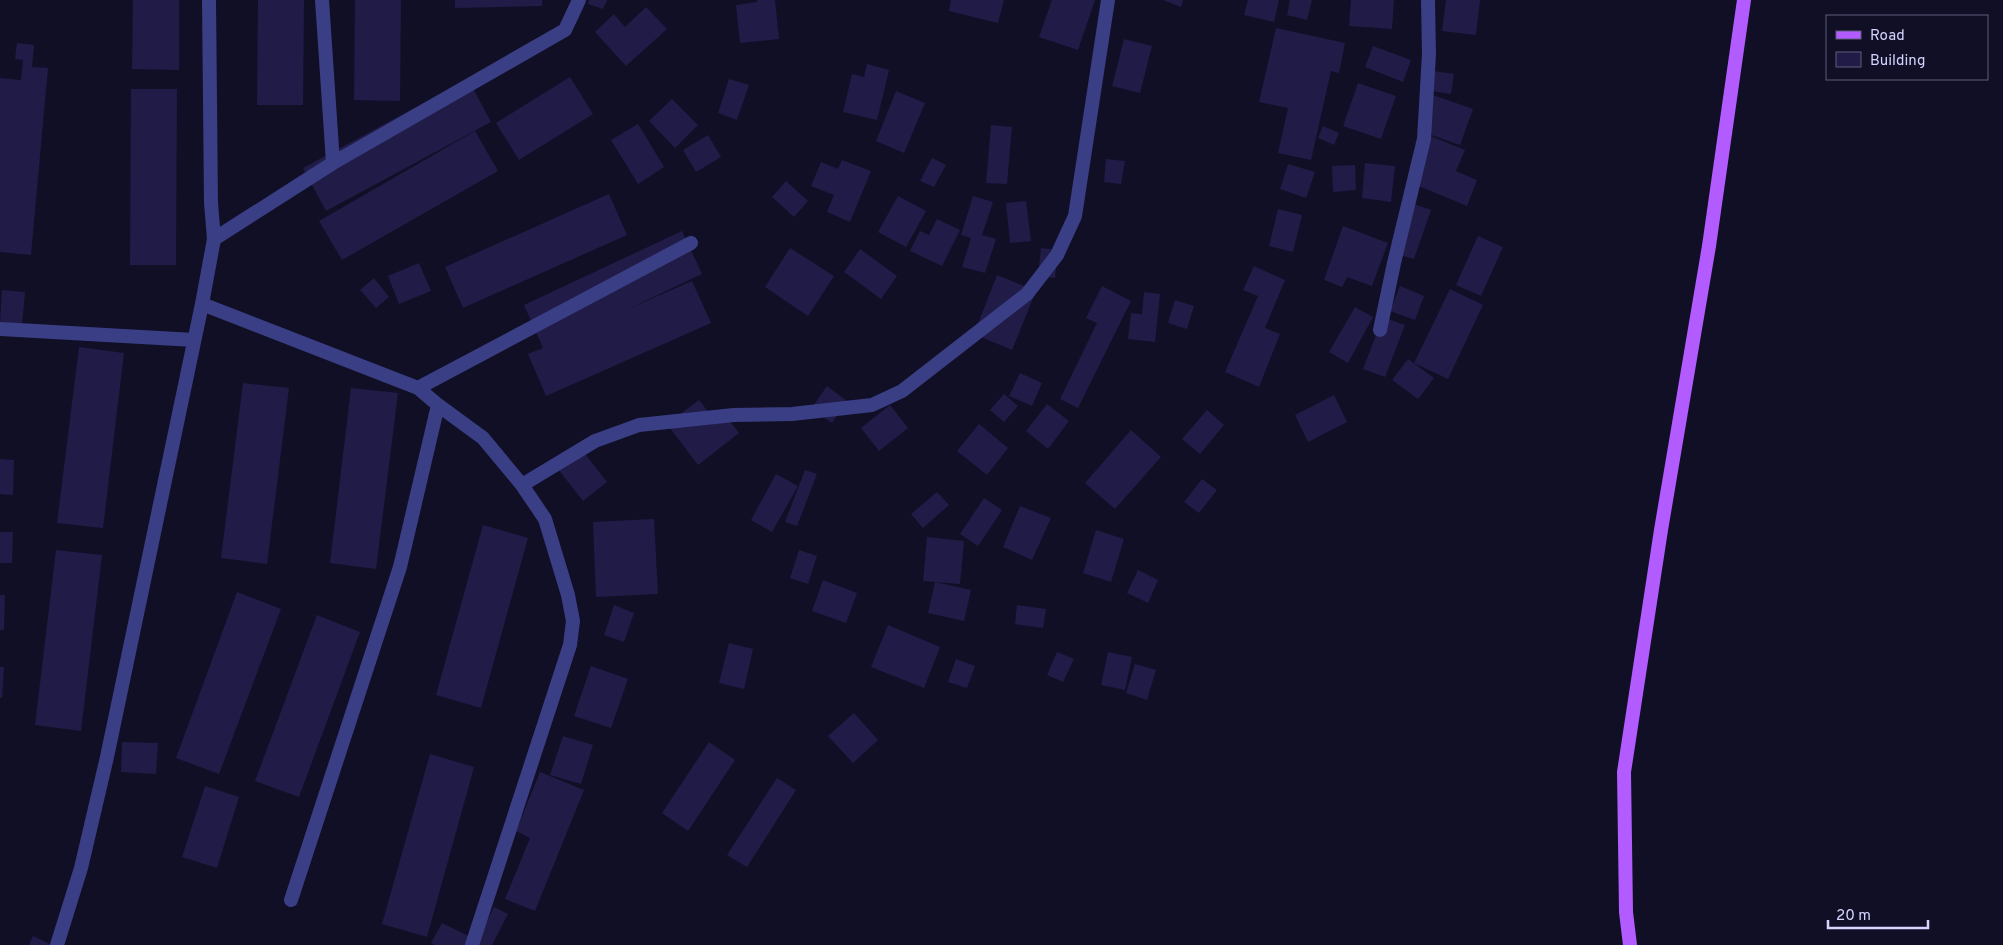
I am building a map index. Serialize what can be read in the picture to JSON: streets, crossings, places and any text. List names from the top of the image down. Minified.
{"legend":["Road","Building"],"scale_bar":"20 m"}
